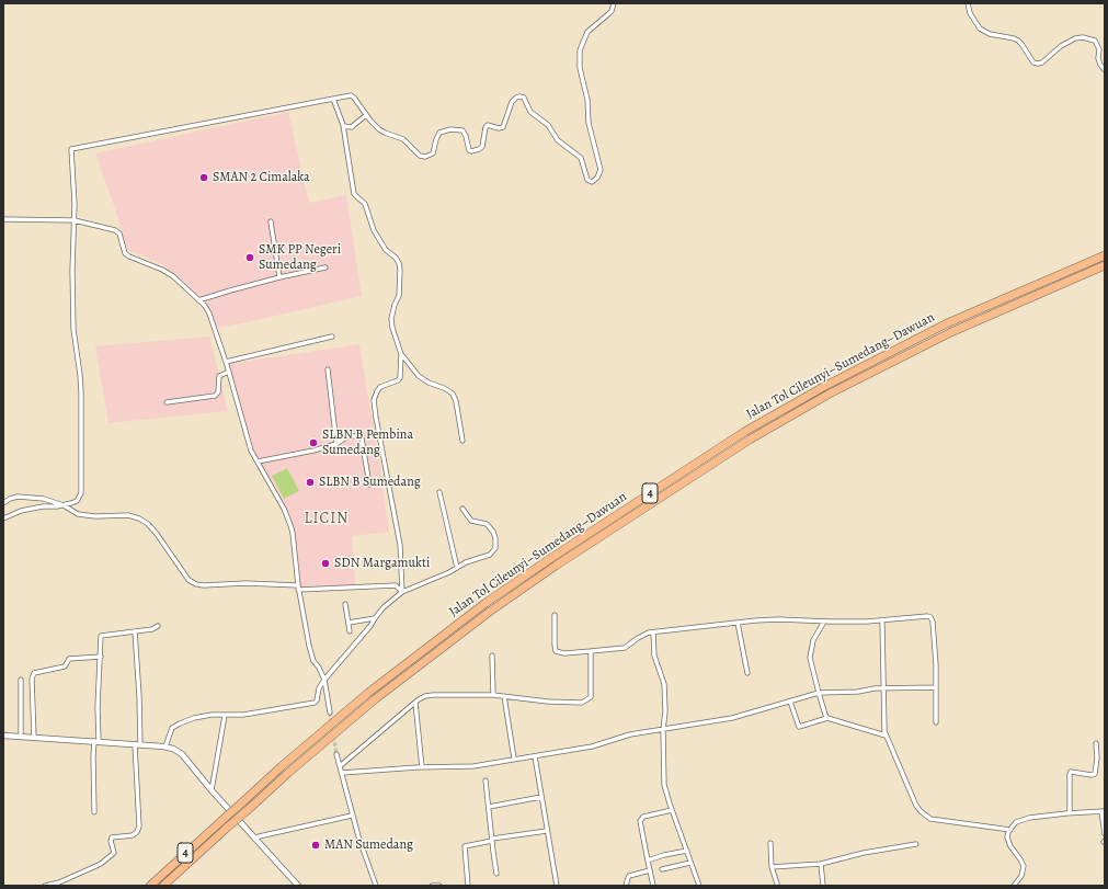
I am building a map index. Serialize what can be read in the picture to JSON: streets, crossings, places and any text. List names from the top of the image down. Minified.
{"streets":{"highway":["Jalan Tol Cileunyi–Sumedang–Dawuan","4"]},"districts":["LICIN"],"places":["SMAN 2 Cimalaka","SMK PP Negeri Sumedang","SLBN B Pembina Sumedang","SLBN B Sumedang","SDN Margamukti","MAN Sumedang"]}
